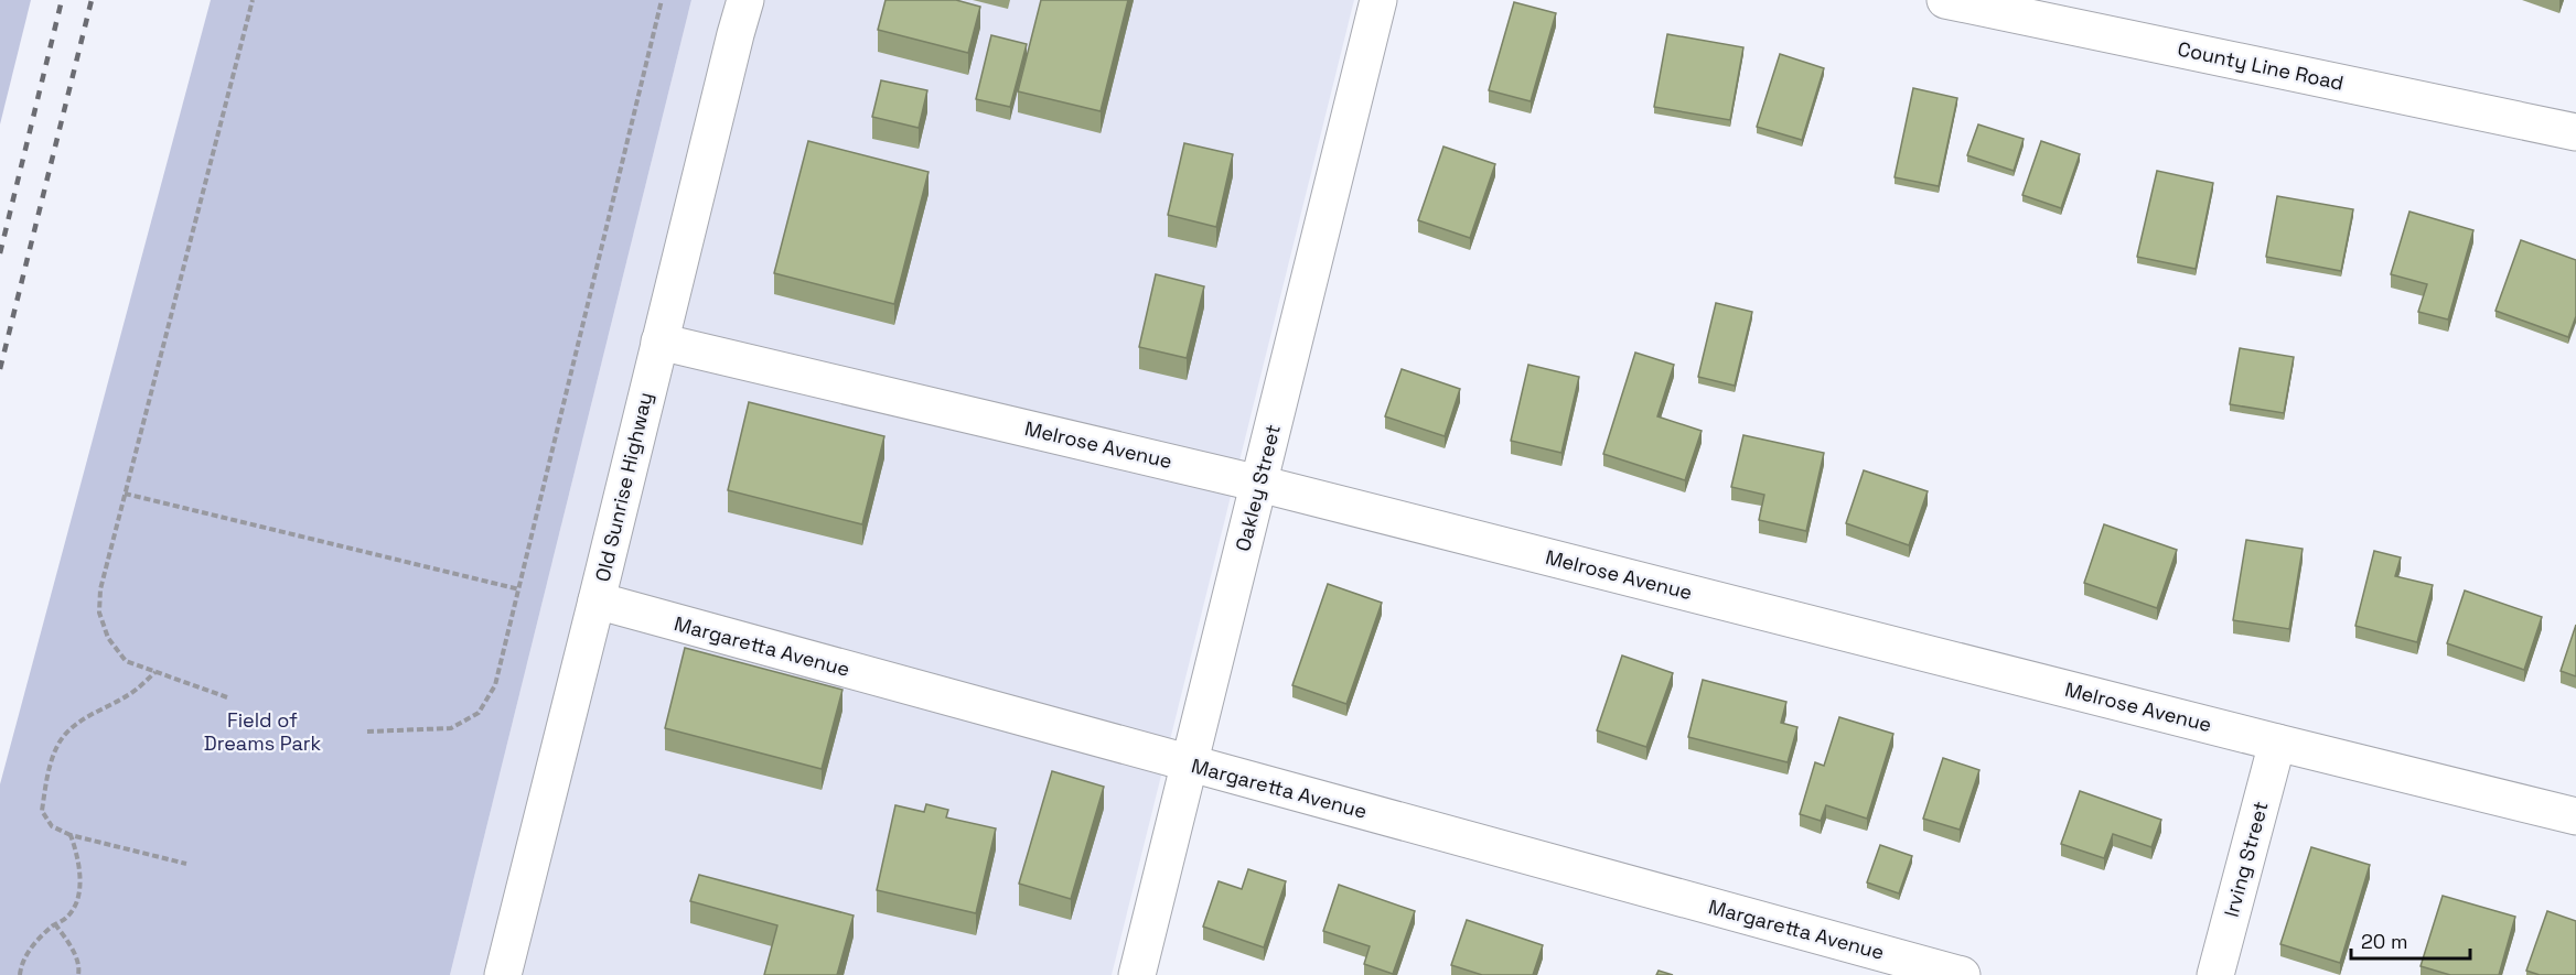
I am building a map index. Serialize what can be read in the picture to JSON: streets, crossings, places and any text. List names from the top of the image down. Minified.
{"streets":{"street":["County Line Road","Melrose Avenue","Old Sunrise Highway","Oakley Street","Margaretta Avenue","Irving Street"]},"crossings":[["Melrose Avenue","Old Sunrise Highway"],["Melrose Avenue","Oakley Street"],["Melrose Avenue","Irving Street"],["Old Sunrise Highway","Margaretta Avenue"],["Oakley Street","Margaretta Avenue"]],"parks":["Field of Dreams Park"],"scale_bar":"20 m"}
